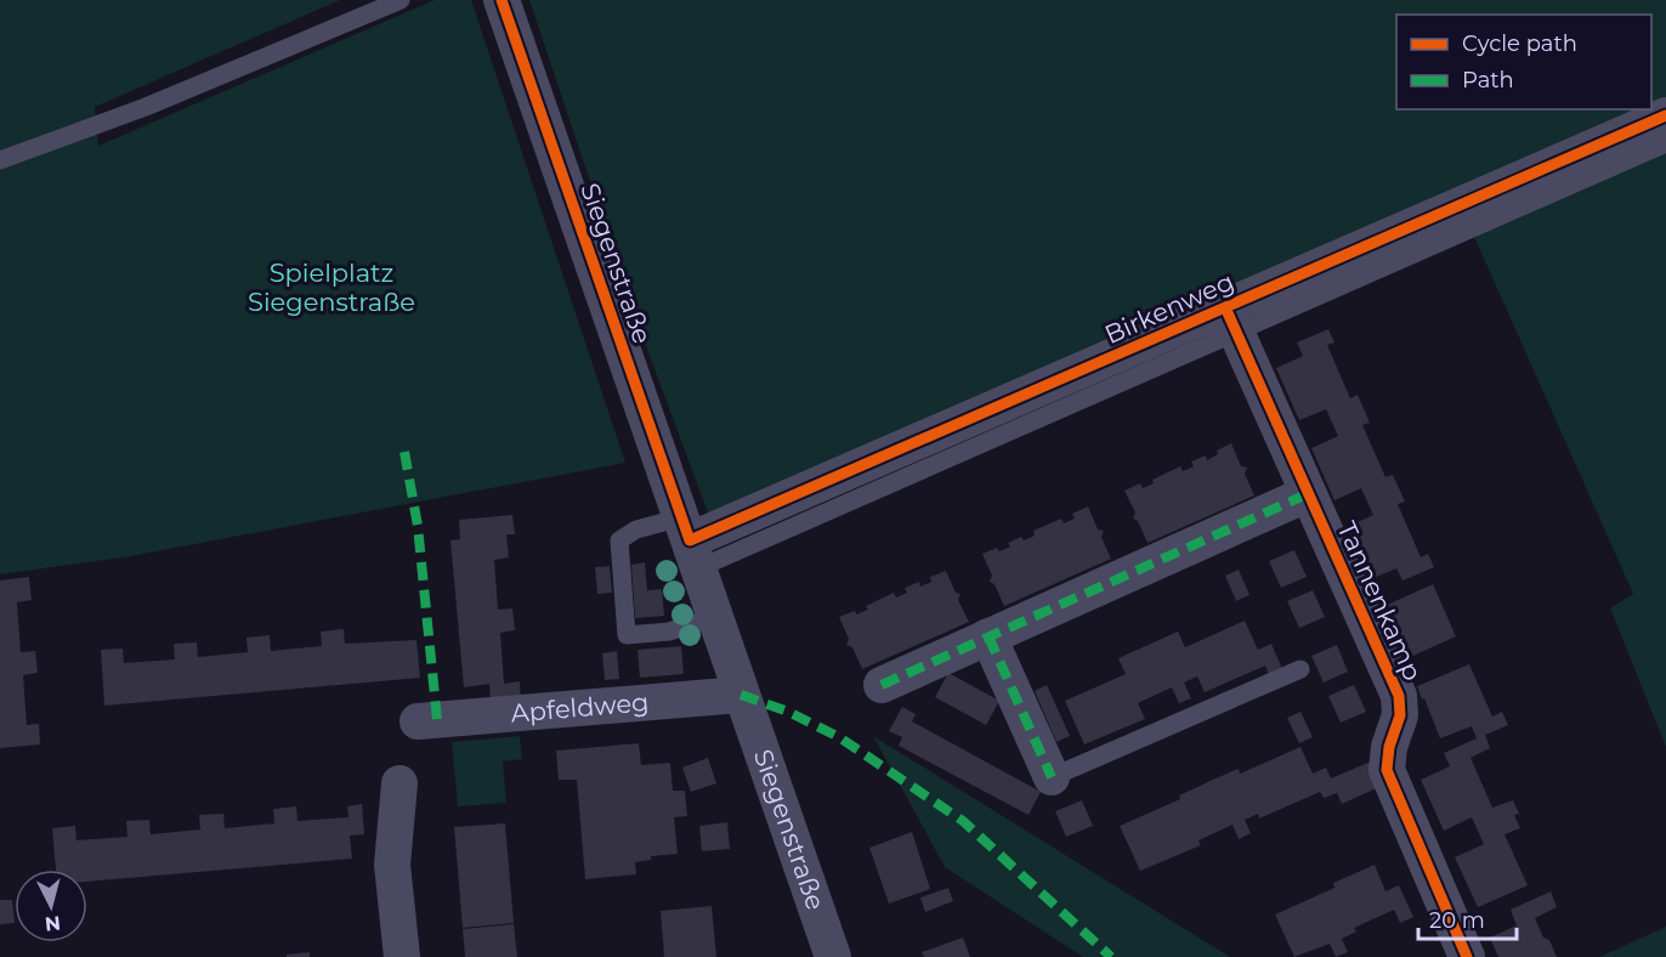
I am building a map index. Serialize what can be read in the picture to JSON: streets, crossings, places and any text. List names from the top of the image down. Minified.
{"streets":{"street":["Siegenstraße","Birkenweg","Tannenkamp","Apfeldweg"]},"crossings":[["Siegenstraße","Birkenweg"],["Siegenstraße","Apfeldweg"],["Birkenweg","Tannenkamp"]],"parks":["Spielplatz Siegenstraße"],"legend":["Cycle path","Path"],"scale_bar":"20 m","north":"bottom"}
